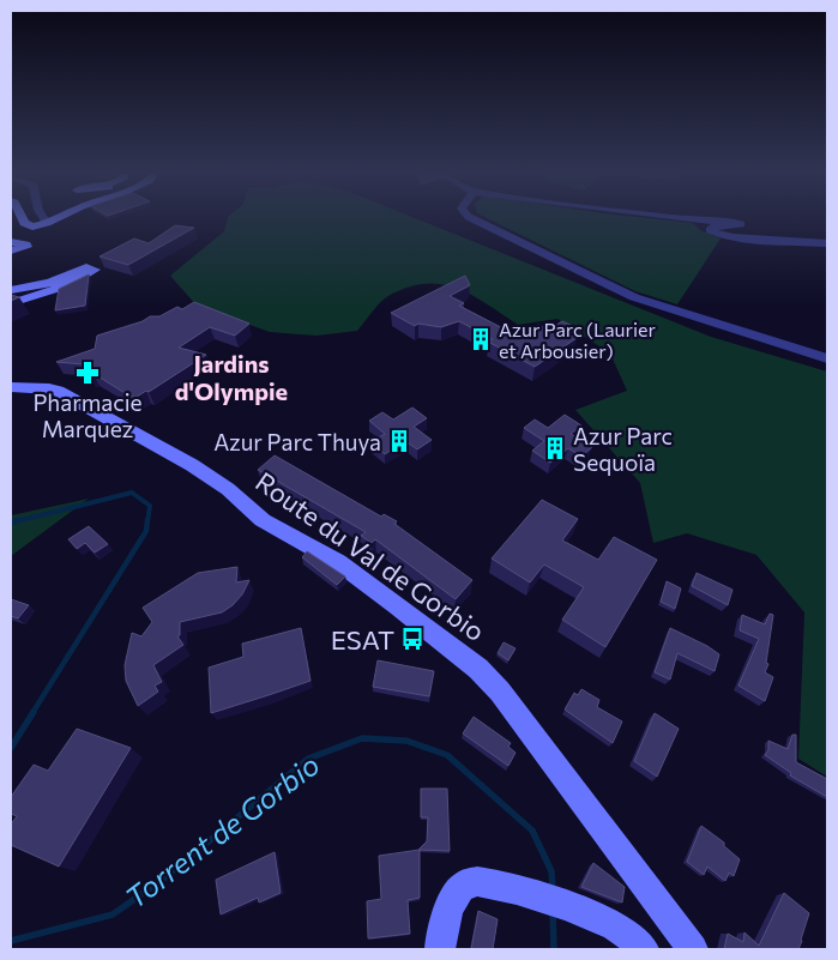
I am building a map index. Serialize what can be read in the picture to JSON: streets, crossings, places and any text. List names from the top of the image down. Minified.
{"streets":{"street":["Route du Val de Gorbio"]},"districts":["Jardins d'Olympie"],"water":["Torrent de Gorbio"],"places":{"building":["Azur Parc (Laurier et Arbousier)","Azur Parc Thuya","Azur Parc Sequoïa"],"pharmacy":["Pharmacie Marquez"],"bus stop":["ESAT"]}}
